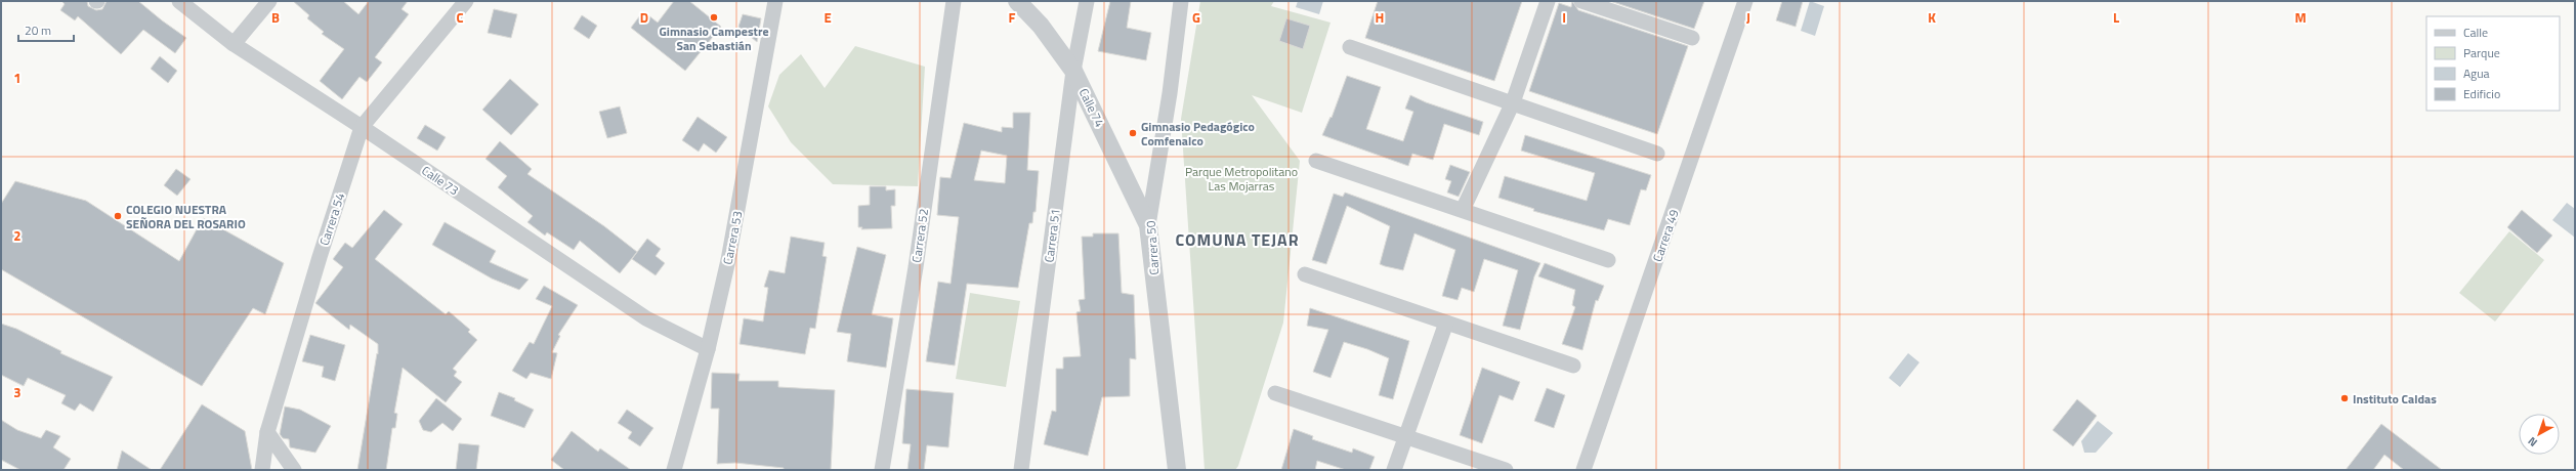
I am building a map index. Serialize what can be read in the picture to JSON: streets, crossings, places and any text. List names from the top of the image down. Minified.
{"streets":{"street":["Calle 74","Calle 73","Carrera 54","Carrera 52","Carrera 51","Carrera 49","Carrera 53","Carrera 50"]},"crossings":[["Calle 74","Carrera 51"],["Calle 74","Carrera 50"],["Calle 73","Carrera 54"],["Calle 73","Carrera 53"]],"districts":["COMUNA TEJAR"],"parks":["Parque Metropolitano Las Mojarras"],"places":["Gimnasio Campestre San Sebastián","Gimnasio Pedagógico Comfenalco","COLEGIO NUESTRA SEÑORA DEL ROSARIO","Instituto Caldas"],"legend":["Calle","Parque","Agua","Edificio"],"scale_bar":"20 m","north":"bottom left","grid":{"columns":["B","C","D","E","F","G","H","I","J","K","L","M"],"rows":["1","2","3"]}}
